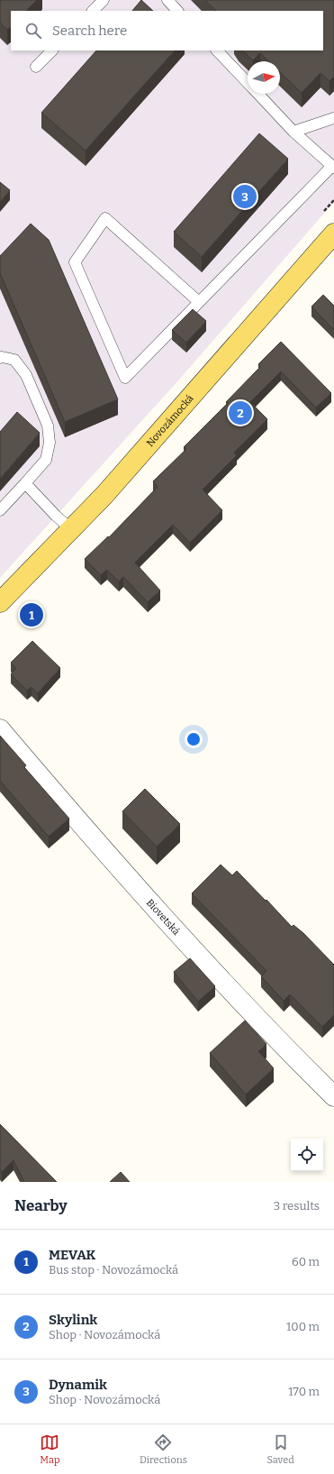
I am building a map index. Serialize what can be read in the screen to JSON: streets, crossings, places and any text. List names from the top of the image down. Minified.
{"streets":{"main road":["Novozámocká"],"street":["Biovetská"]},"north":"right","page":{"search":"Search here","pins":["3","2","1"],"heading":["Nearby","3 results"],"list":[{"mark":"1","name":"MEVAK","note":"Bus stop · Novozámocká","value":"60 m"},{"mark":"2","name":"Skylink","note":"Shop · Novozámocká","value":"100 m"},{"mark":"3","name":"Dynamik","note":"Shop · Novozámocká","value":"170 m"}],"nav":["Map","Directions","Saved"]}}
